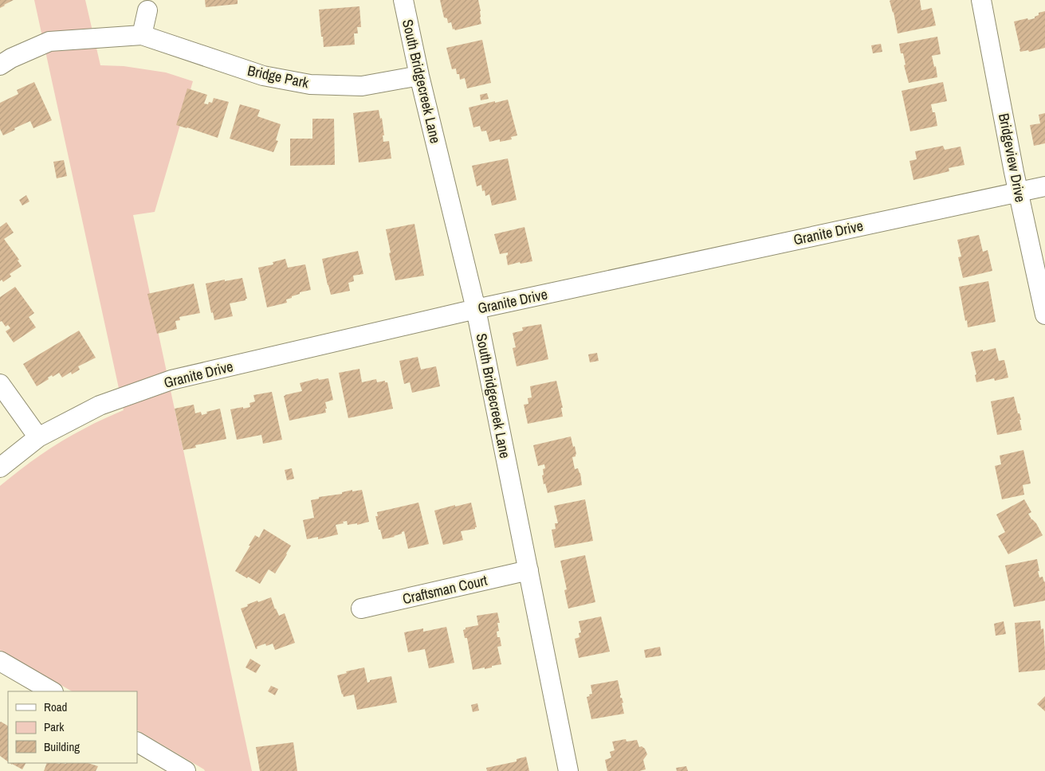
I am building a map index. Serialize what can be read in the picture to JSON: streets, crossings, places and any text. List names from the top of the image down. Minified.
{"streets":{"street":["Bridge Park","South Bridgecreek Lane","Bridgeview Drive","Granite Drive","Craftsman Court"]},"crossings":[["Bridge Park","South Bridgecreek Lane"],["South Bridgecreek Lane","Granite Drive"],["South Bridgecreek Lane","Craftsman Court"],["Bridgeview Drive","Granite Drive"]],"legend":["Road","Park","Building"]}
